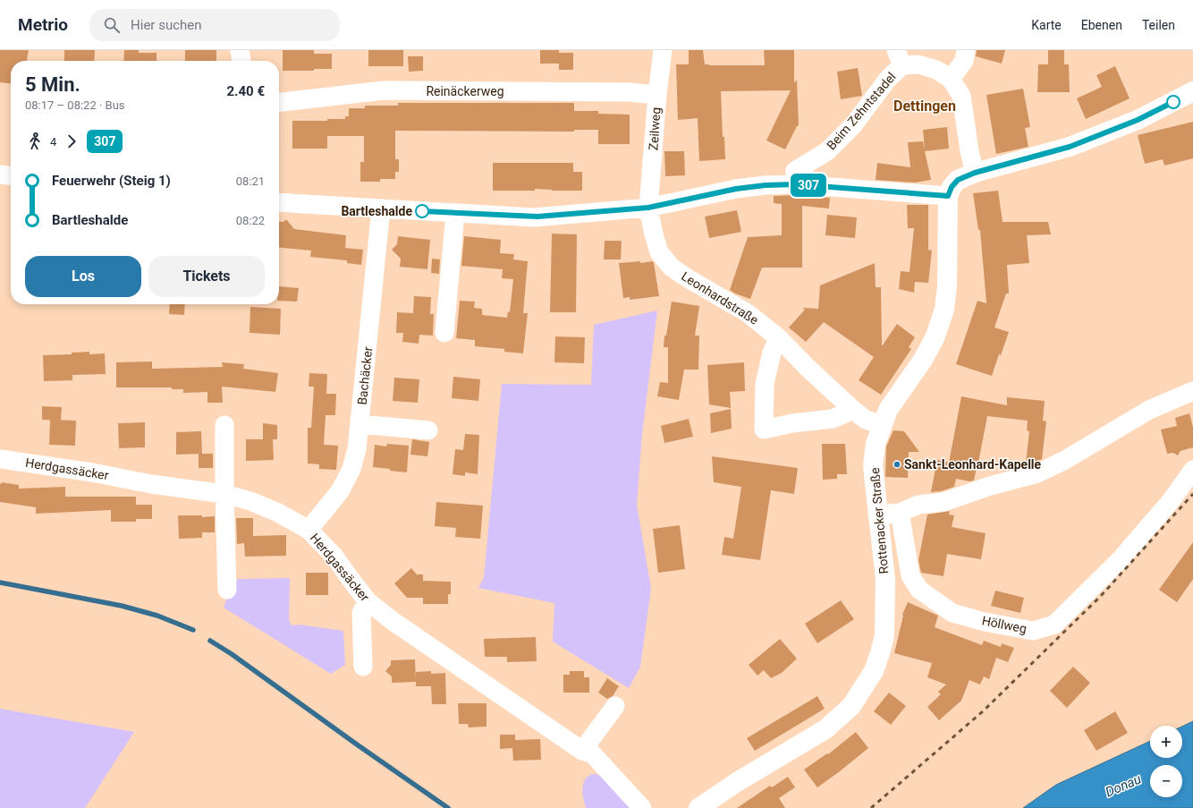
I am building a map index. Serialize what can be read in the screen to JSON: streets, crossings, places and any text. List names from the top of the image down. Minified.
{"streets":{"main road":["Rottenacker Straße"],"street":["Reinäckerweg","Beim Zehntstadel","Zeilweg","Leonhardstraße","Bachäcker","Herdgassäcker","Höllweg"]},"crossings":[["Reinäckerweg","Zeilweg"],["Zeilweg","Leonhardstraße"],["Leonhardstraße","Rottenacker Straße"],["Bachäcker","Herdgassäcker"]],"districts":["Dettingen"],"water":["Donau"],"places":["Bartleshalde","Sankt-Leonhard-Kapelle"],"lines":["bus line 307"],"page":{"header":"Metrio","search":"Hier suchen","nav":["Karte","Ebenen","Teilen"],"on_map":"307","heading":["5 Min.","08:17 – 08:22 · Bus","2.40 €"],"legs":["4","307"],"list":[{"name":"Feuerwehr (Steig 1)","value":"08:21"},{"name":"Bartleshalde","value":"08:22"}],"buttons":["Los","Tickets"],"map_buttons":["+","−"]}}
